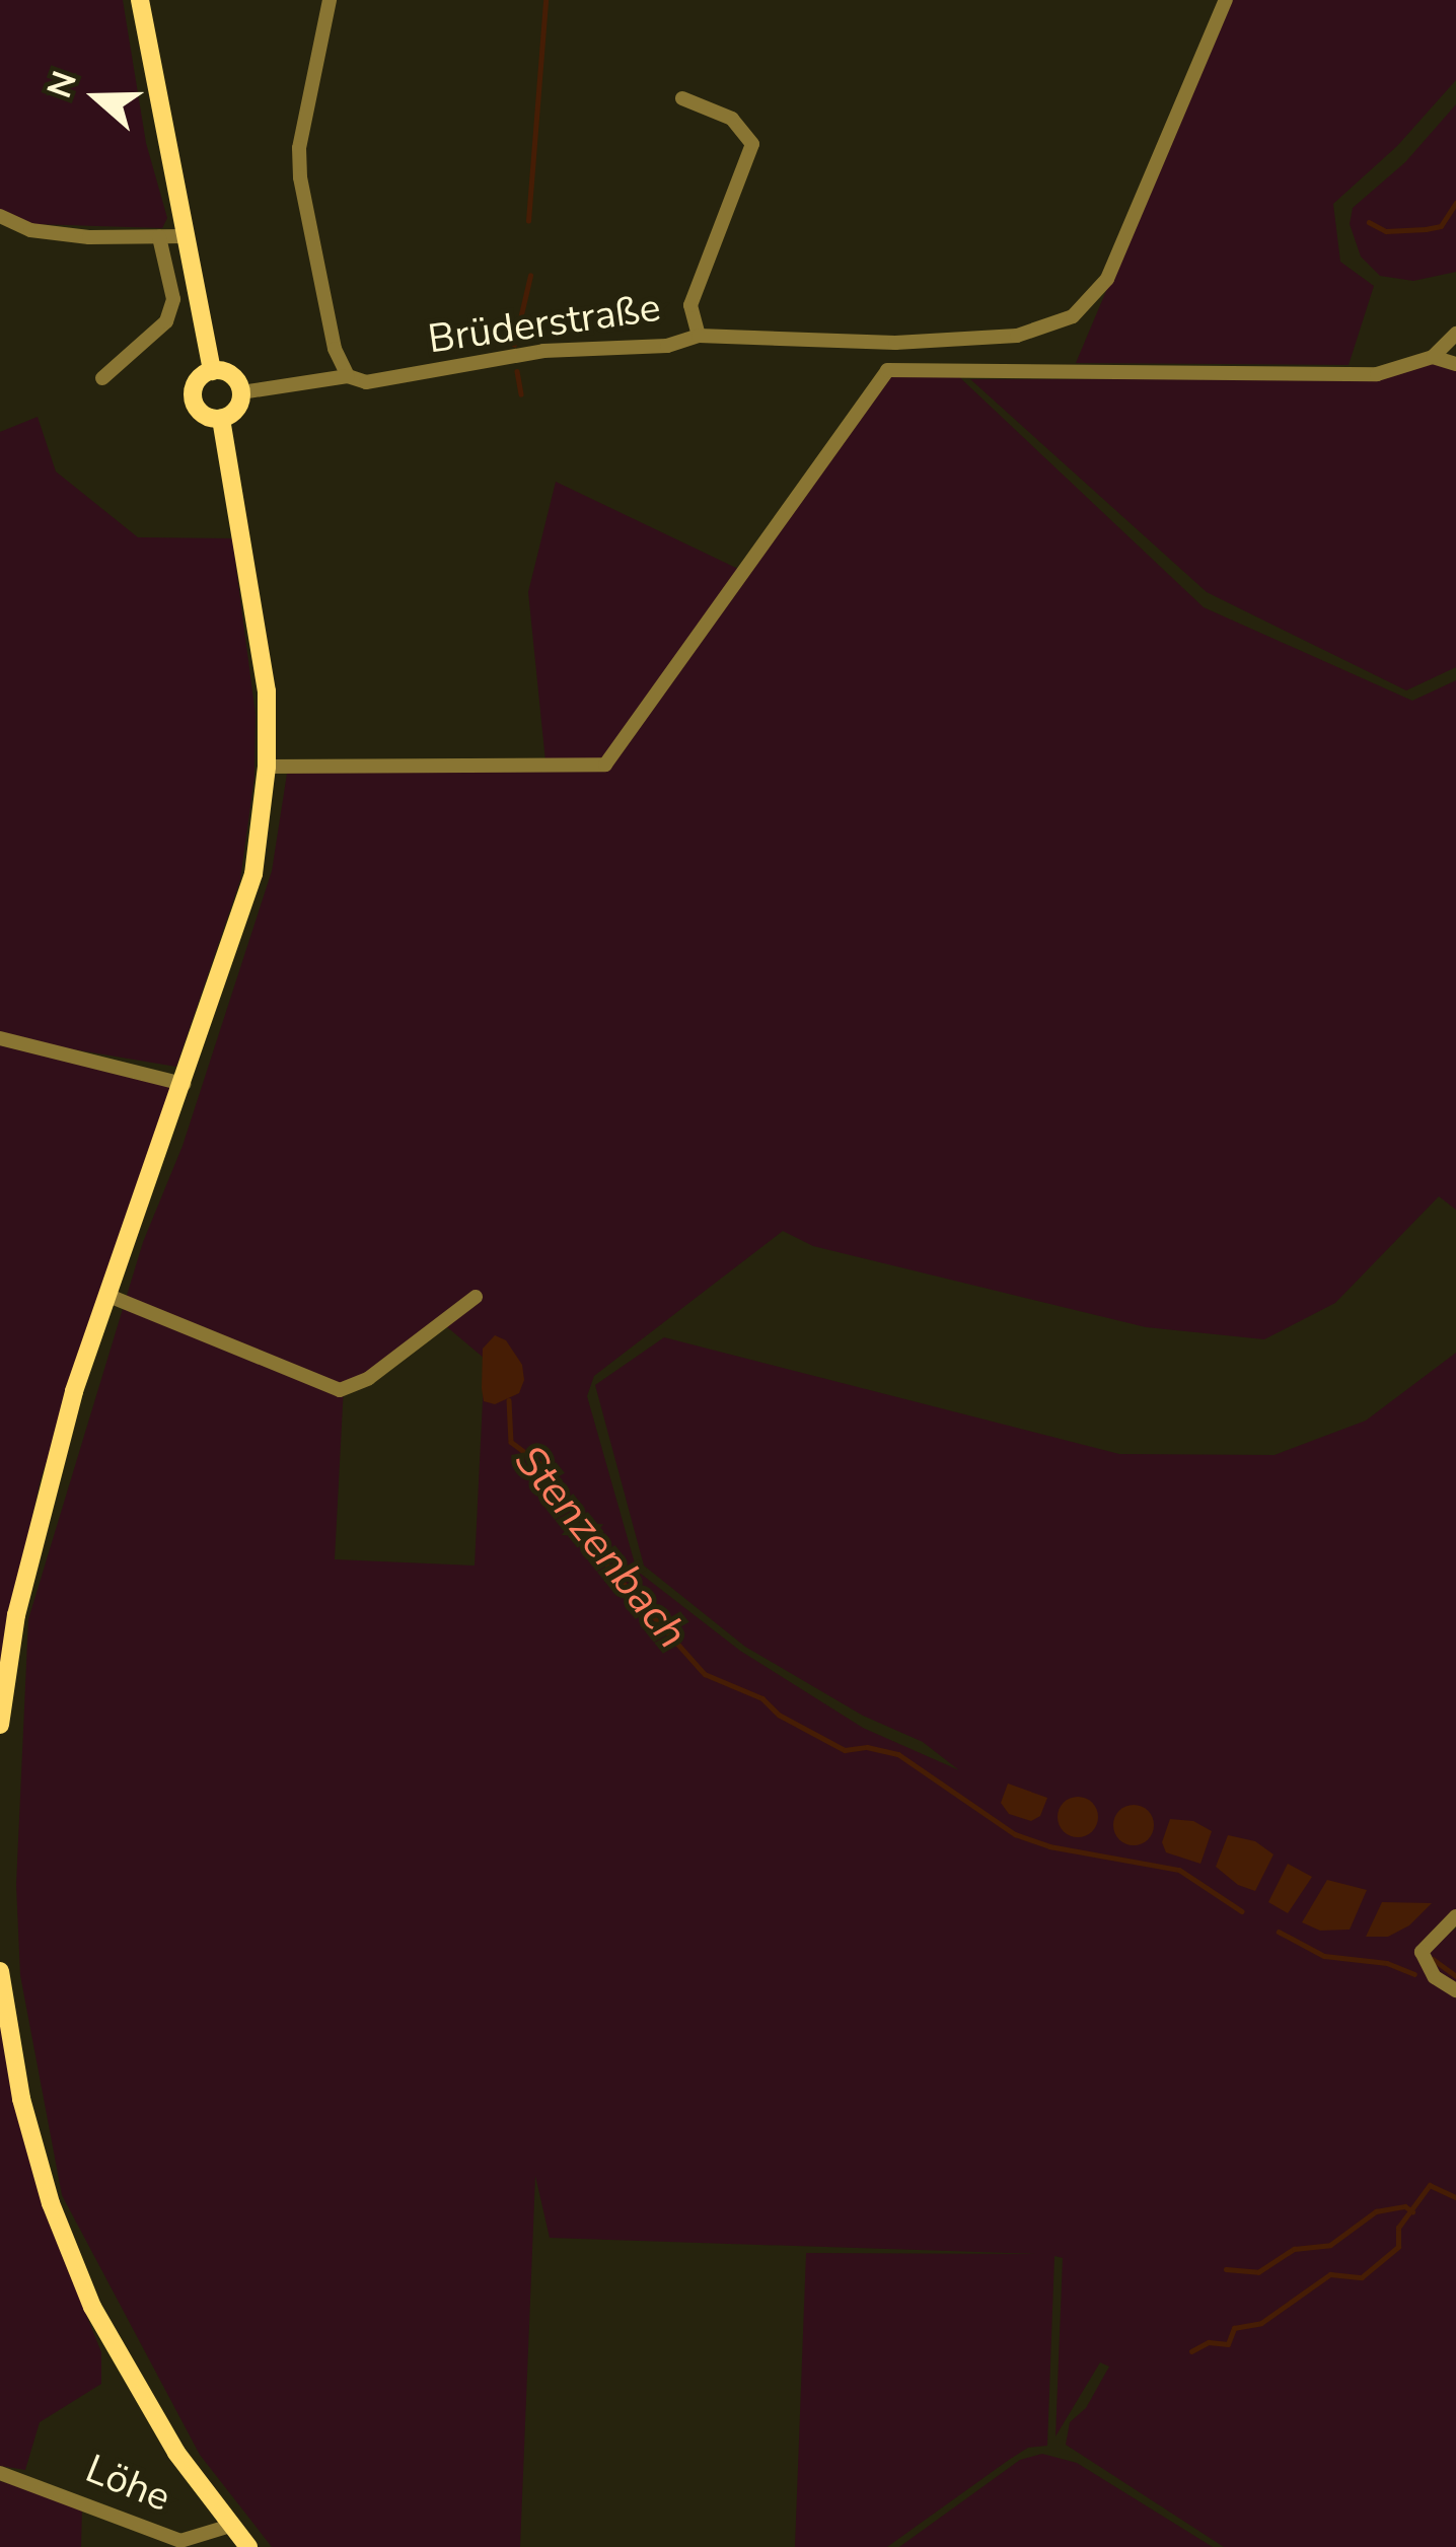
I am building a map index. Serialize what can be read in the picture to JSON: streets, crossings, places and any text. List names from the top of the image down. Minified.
{"streets":{"street":["Brüderstraße","Löhe"]},"water":["Stenzenbach"],"north":"left"}
